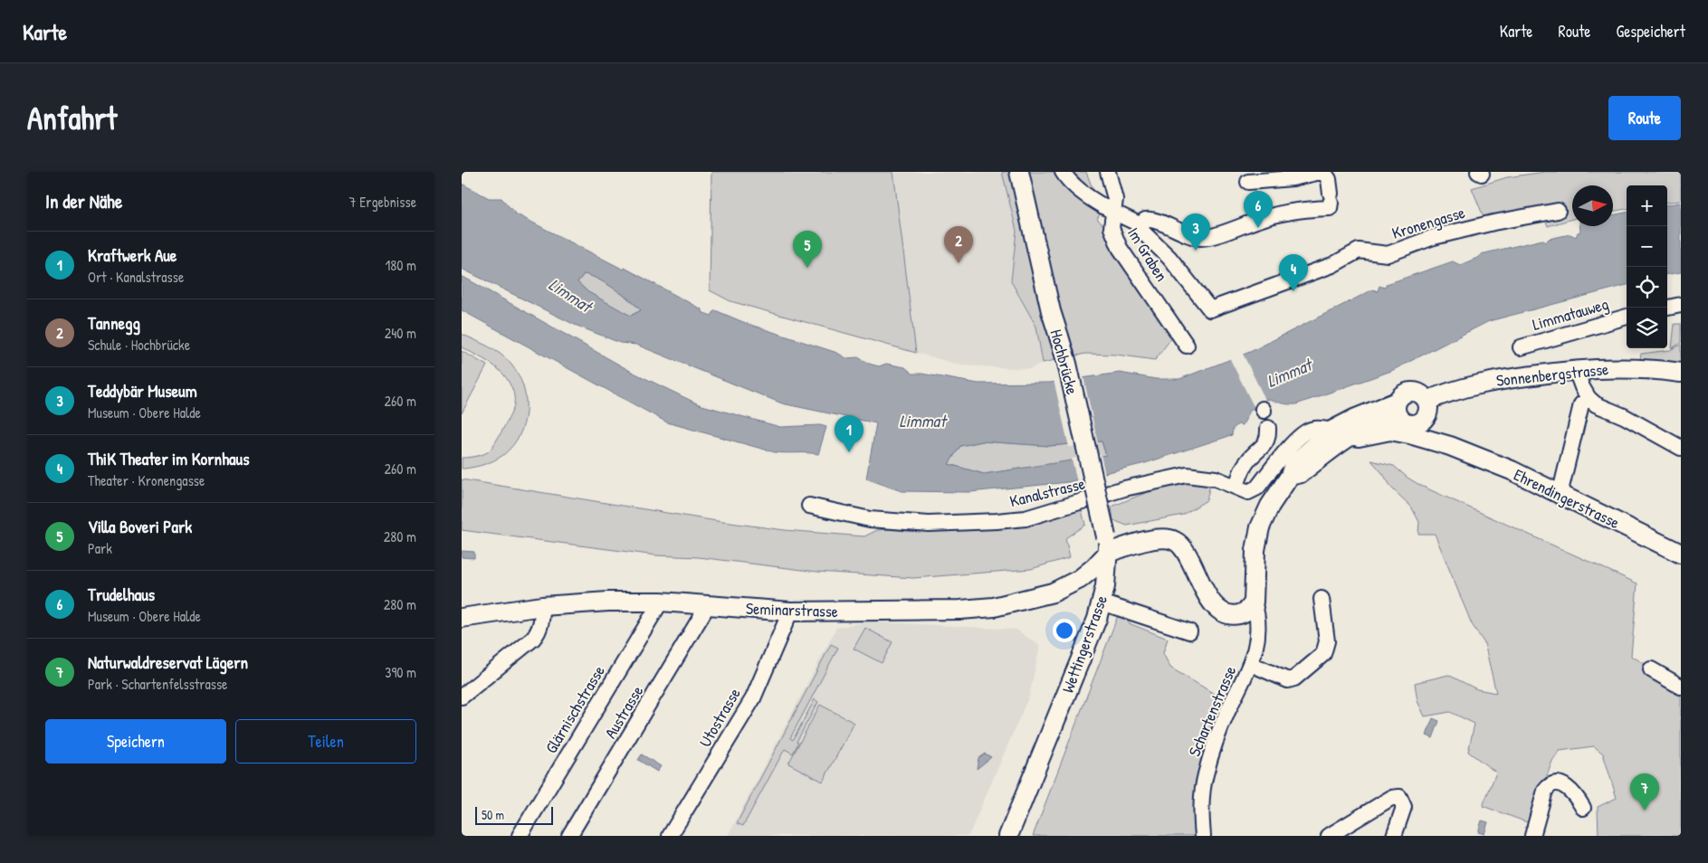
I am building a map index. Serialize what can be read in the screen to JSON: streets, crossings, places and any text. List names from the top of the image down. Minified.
{"streets":{"main road":["Hochbrücke","Sonnenbergstrasse","Ehrendingerstrasse","Seminarstrasse","Wettingerstrasse"],"street":["Kronengasse","Im Graben","Limmatauweg","Kanalstrasse","Glärnischstrasse","Schartenstrasse","Austrasse","Utostrasse"]},"crossings":[["Hochbrücke","Seminarstrasse"],["Hochbrücke","Wettingerstrasse"],["Sonnenbergstrasse","Ehrendingerstrasse"],["Kanalstrasse","Ehrendingerstrasse"],["Seminarstrasse","Wettingerstrasse"],["Seminarstrasse","Glärnischstrasse"],["Seminarstrasse","Austrasse"],["Seminarstrasse","Utostrasse"]],"water":["Limmat"],"scale_bar":"50 m","north":"right","page":{"header":"Karte","nav":["Karte","Route","Gespeichert"],"buttons":["Route",["Speichern","Teilen"]],"title":"Anfahrt","heading":["In der Nähe","7 Ergebnisse"],"map_buttons":["+","−"],"pins":["6","3","2","5","4","1","7"],"list":[{"mark":"1","name":"Kraftwerk Aue","note":"Ort · Kanalstrasse","value":"180 m"},{"mark":"2","name":"Tannegg","note":"Schule · Hochbrücke","value":"240 m"},{"mark":"3","name":"Teddybär Museum","note":"Museum · Obere Halde","value":"260 m"},{"mark":"4","name":"ThiK Theater im Kornhaus","note":"Theater · Kronengasse","value":"260 m"},{"mark":"5","name":"Villa Boveri Park","note":"Park","value":"280 m"},{"mark":"6","name":"Trudelhaus","note":"Museum · Obere Halde","value":"280 m"},{"mark":"7","name":"Naturwaldreservat Lägern","note":"Park · Schartenfelsstrasse","value":"390 m"}],"scale":"50 m"}}
